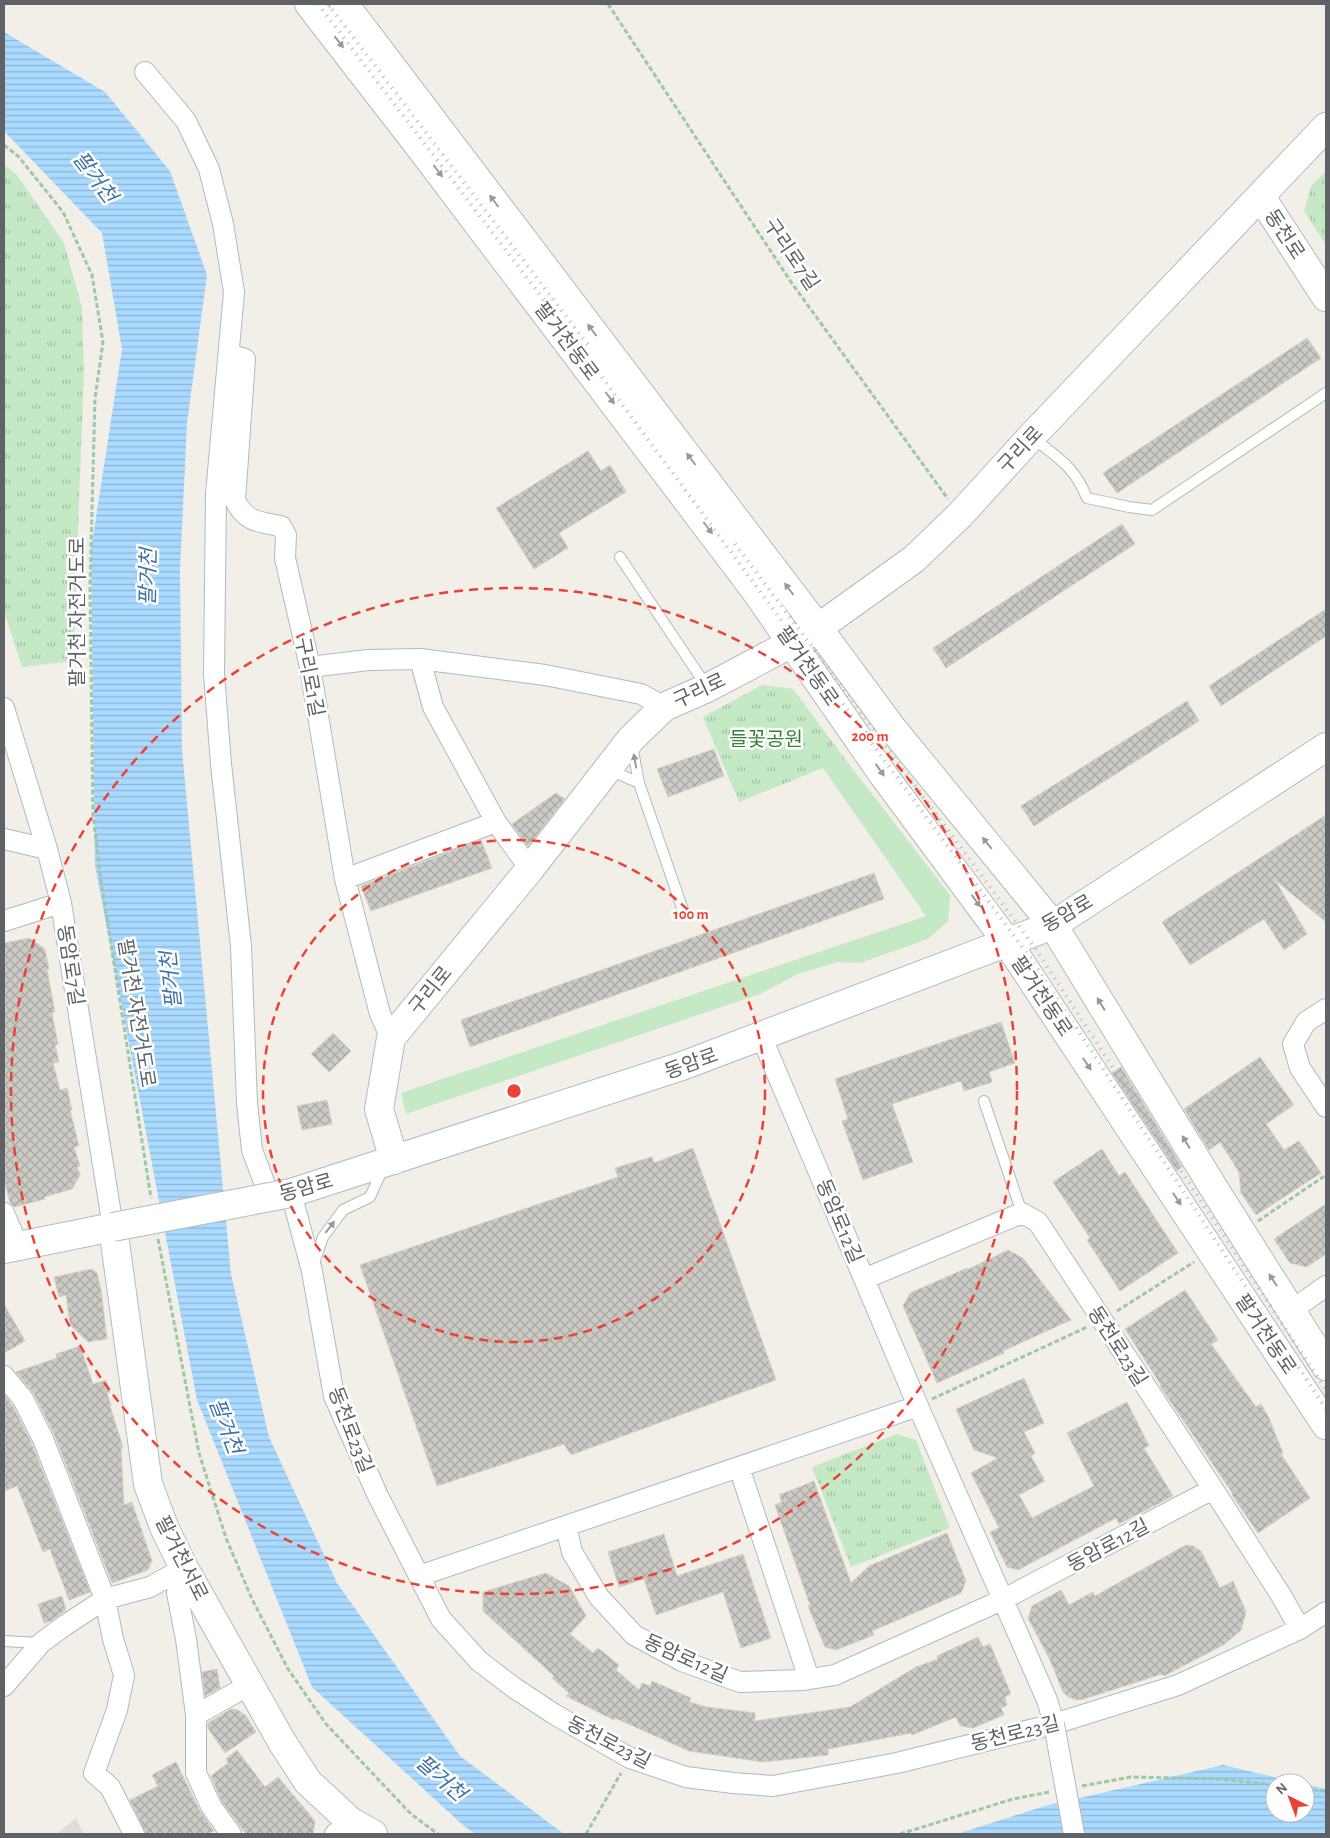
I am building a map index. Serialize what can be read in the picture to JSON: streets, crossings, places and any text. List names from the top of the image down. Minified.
{"streets":{"main road":["동천로","팔거천동로","구리로","동암로","팔거천서로"],"street":["구리로1길","동암로7길","동암로12길","동천로23길"],"path":["구리로7길","팔거천 자전거도로"]},"crossings":[["동천로","구리로"],["구리로7길","구리로"],["팔거천동로","구리로"],["팔거천동로","동암로"],["구리로","구리로1길"],["구리로","동암로"],["구리로1길","동천로23길"],["동암로","동암로7길"],["동암로","동암로12길"],["동암로","동천로23길"],["동암로","팔거천서로"],["동암로7길","팔거천서로"],["동암로12길","동천로23길"]],"water":["팔거천"],"parks":["들꽃공원"],"north":"top left","rings":["200 m","100 m"]}
